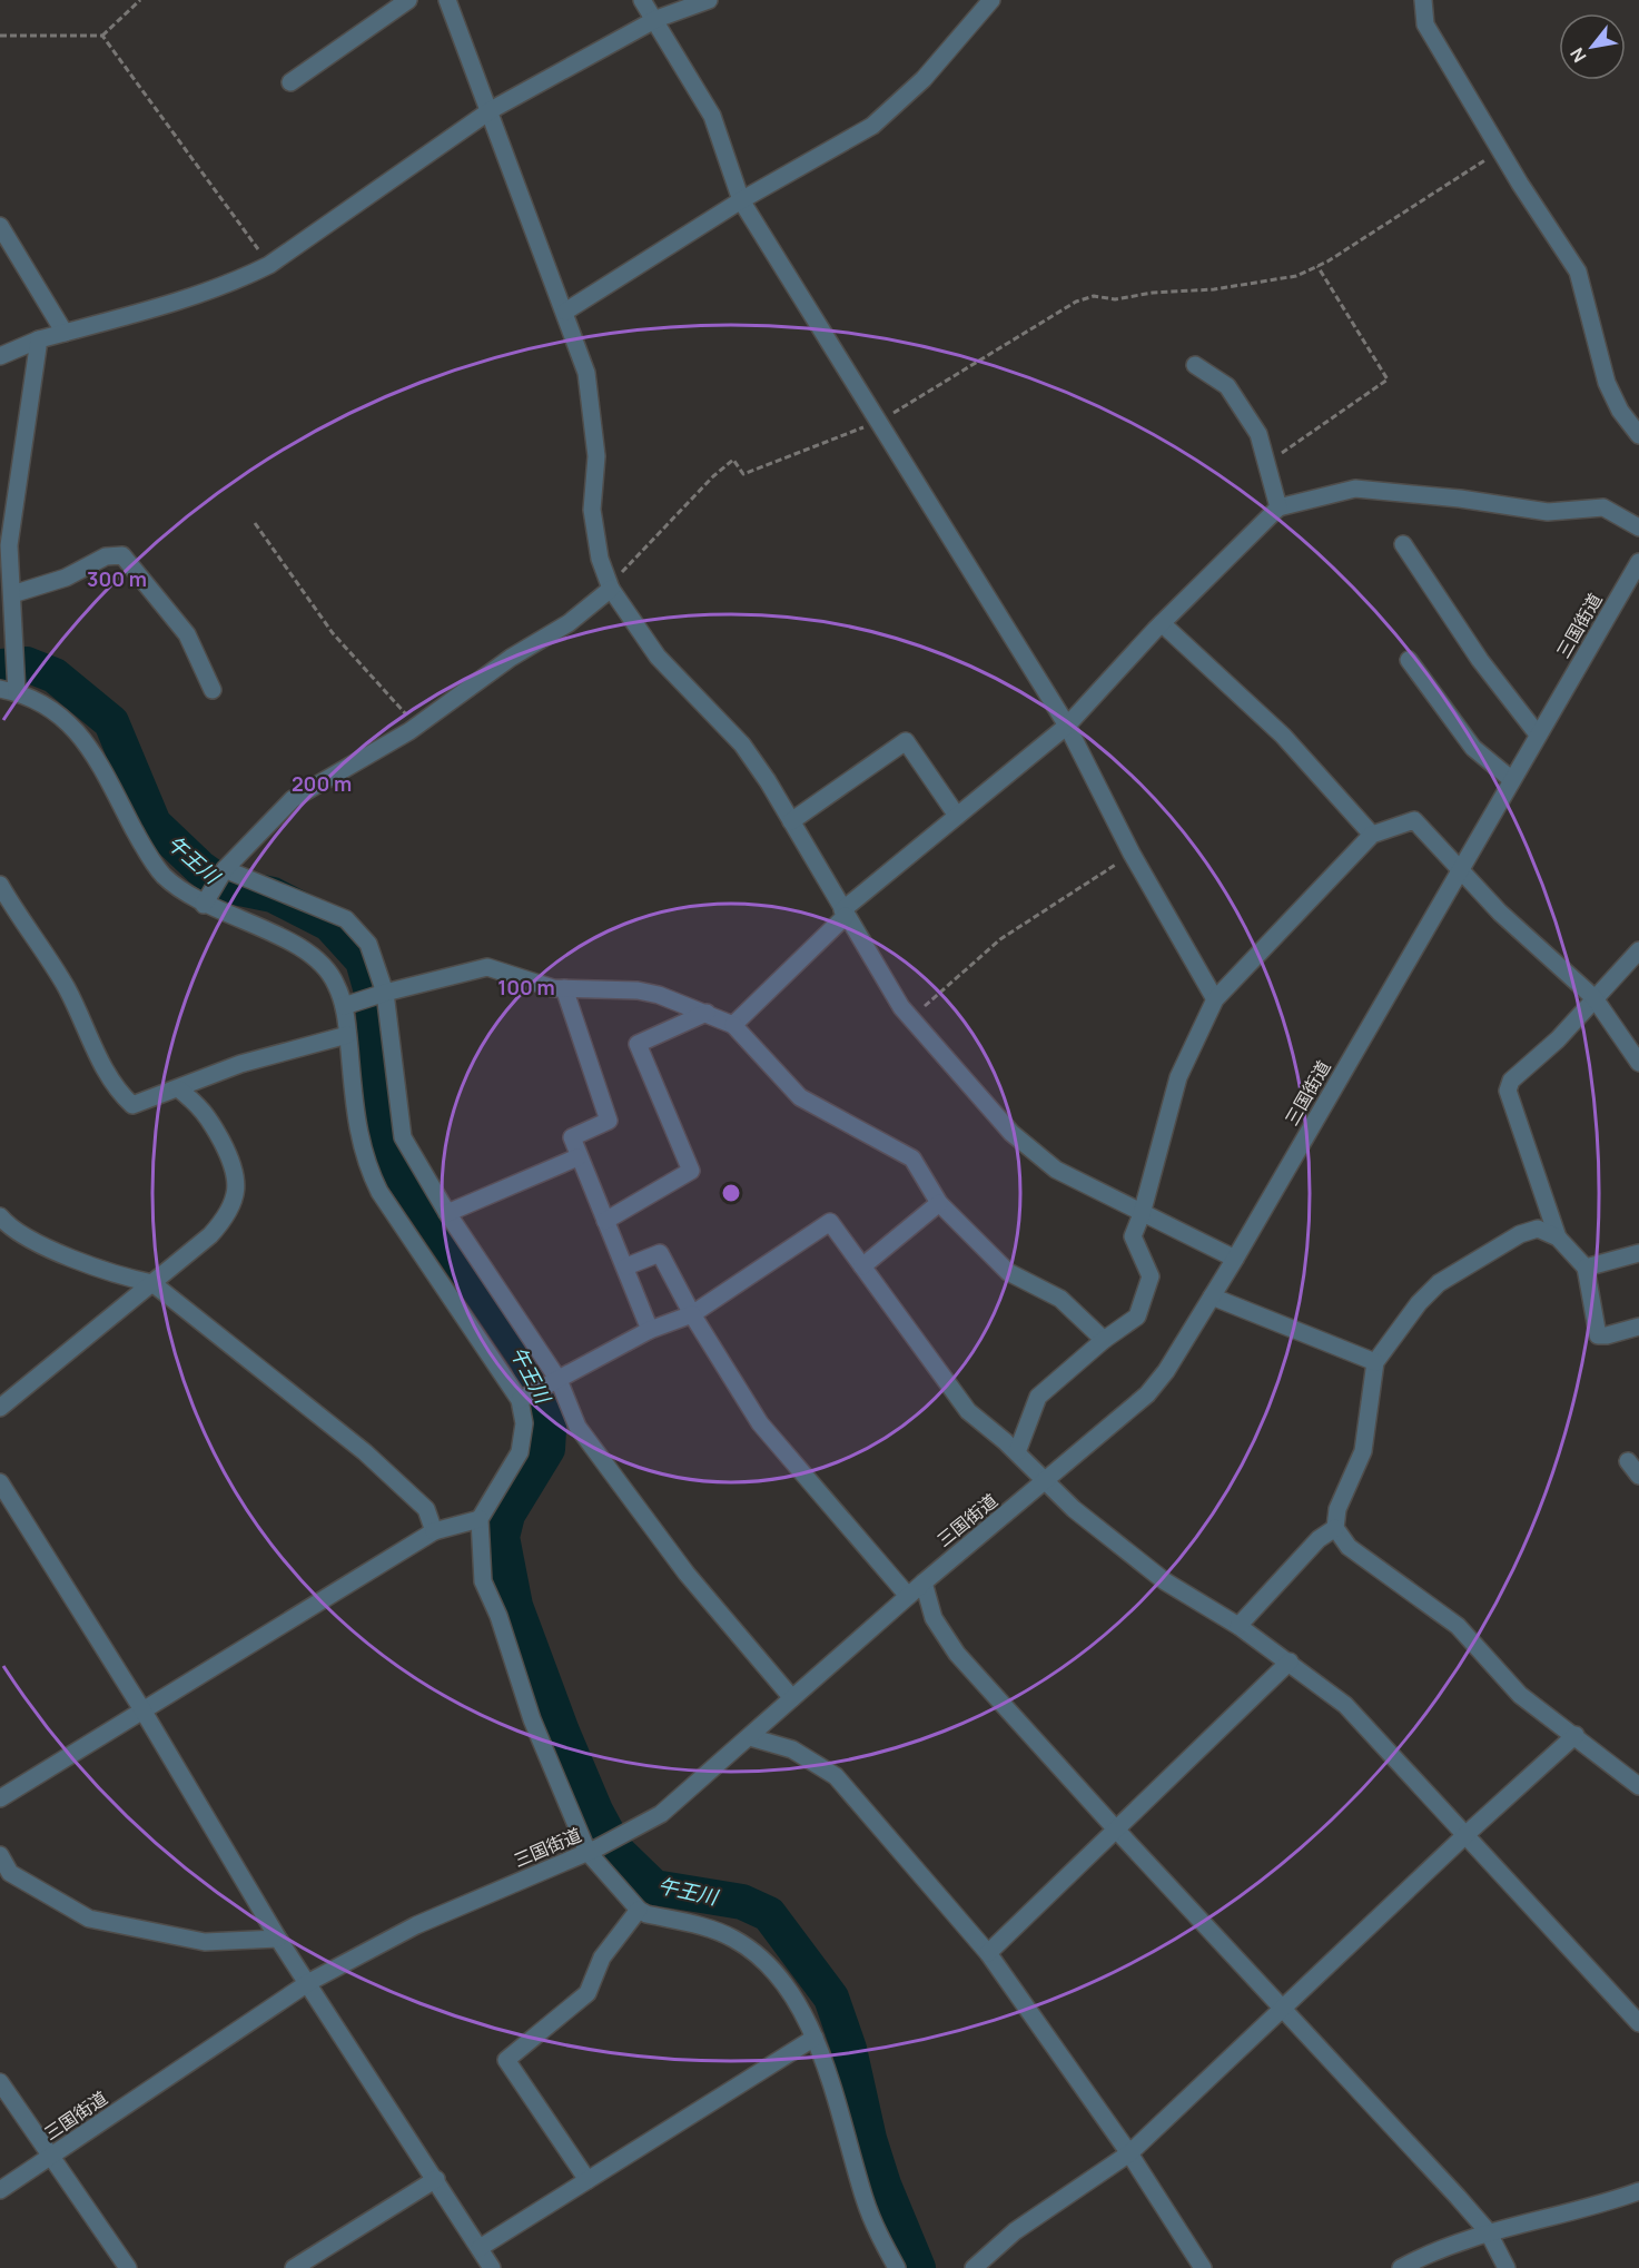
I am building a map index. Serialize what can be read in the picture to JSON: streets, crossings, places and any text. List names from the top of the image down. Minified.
{"streets":{"street":["三国街道"]},"water":["午王川"],"north":"bottom left","rings":["300 m","200 m","100 m"]}
